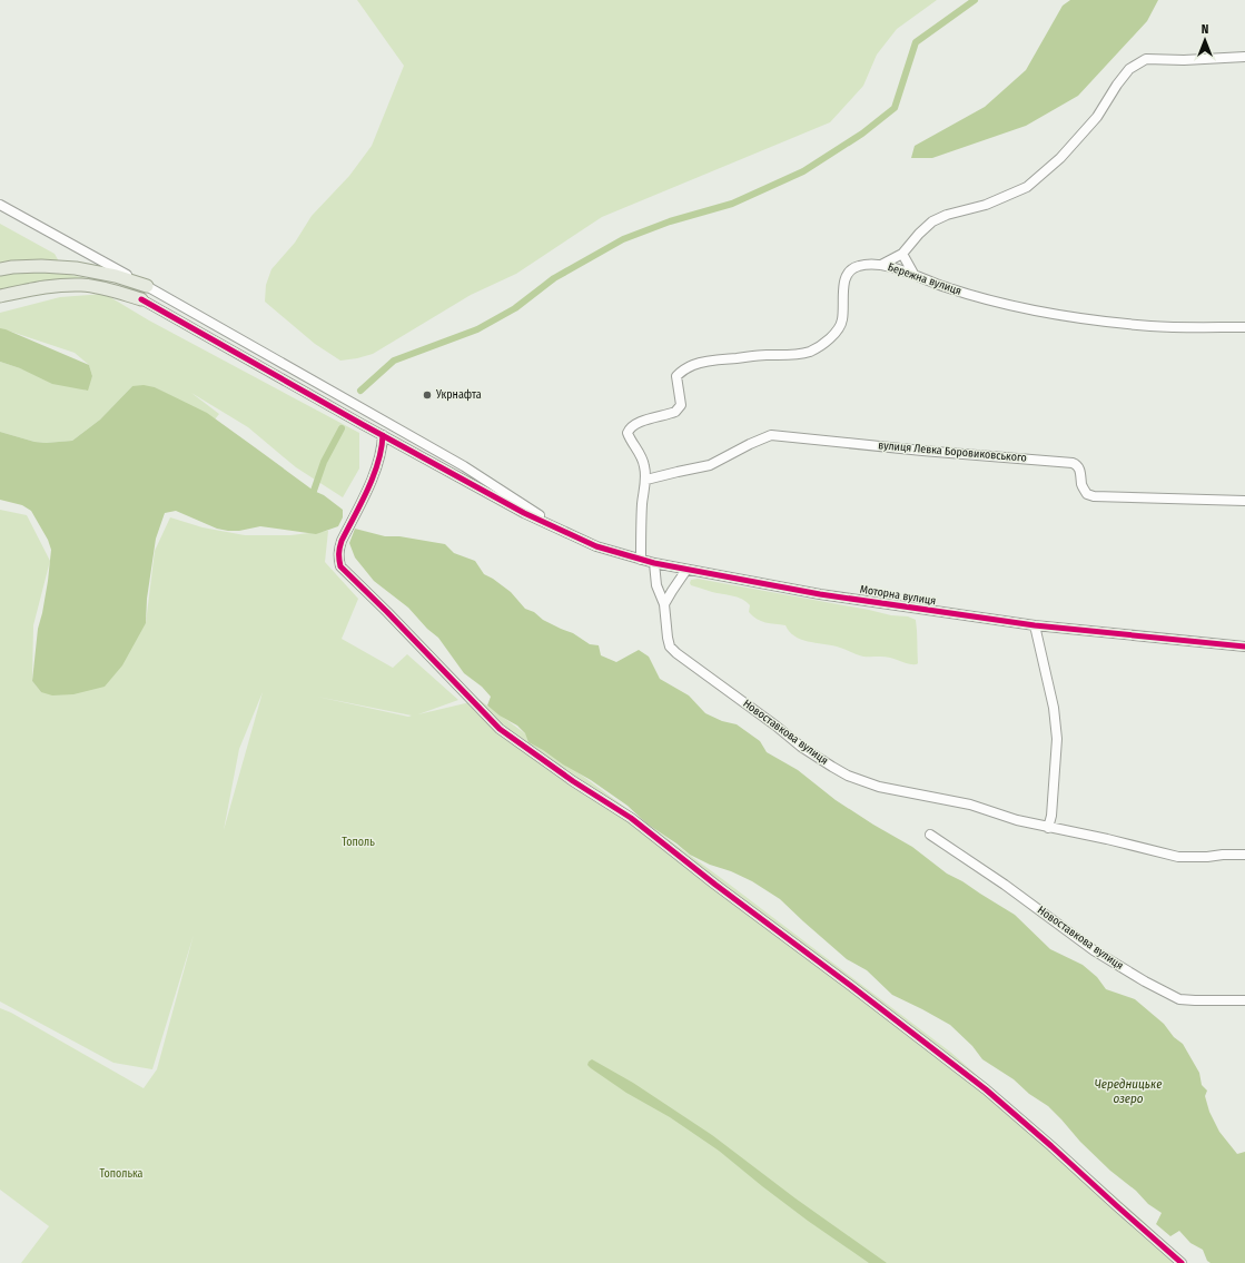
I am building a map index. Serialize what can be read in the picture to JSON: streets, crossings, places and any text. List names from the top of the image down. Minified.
{"streets":{"street":["Бережна вулиця","вулиця Левка Боровиковського","Моторна вулиця","Новоставкова вулиця"]},"crossings":[["Бережна вулиця","вулиця Левка Боровиковського"],["Бережна вулиця","Моторна вулиця"],["Моторна вулиця","Новоставкова вулиця"]],"water":["Чередницьке озеро"],"parks":["Тополь","Тополька"],"places":["Укрнафта"],"north":"top"}
